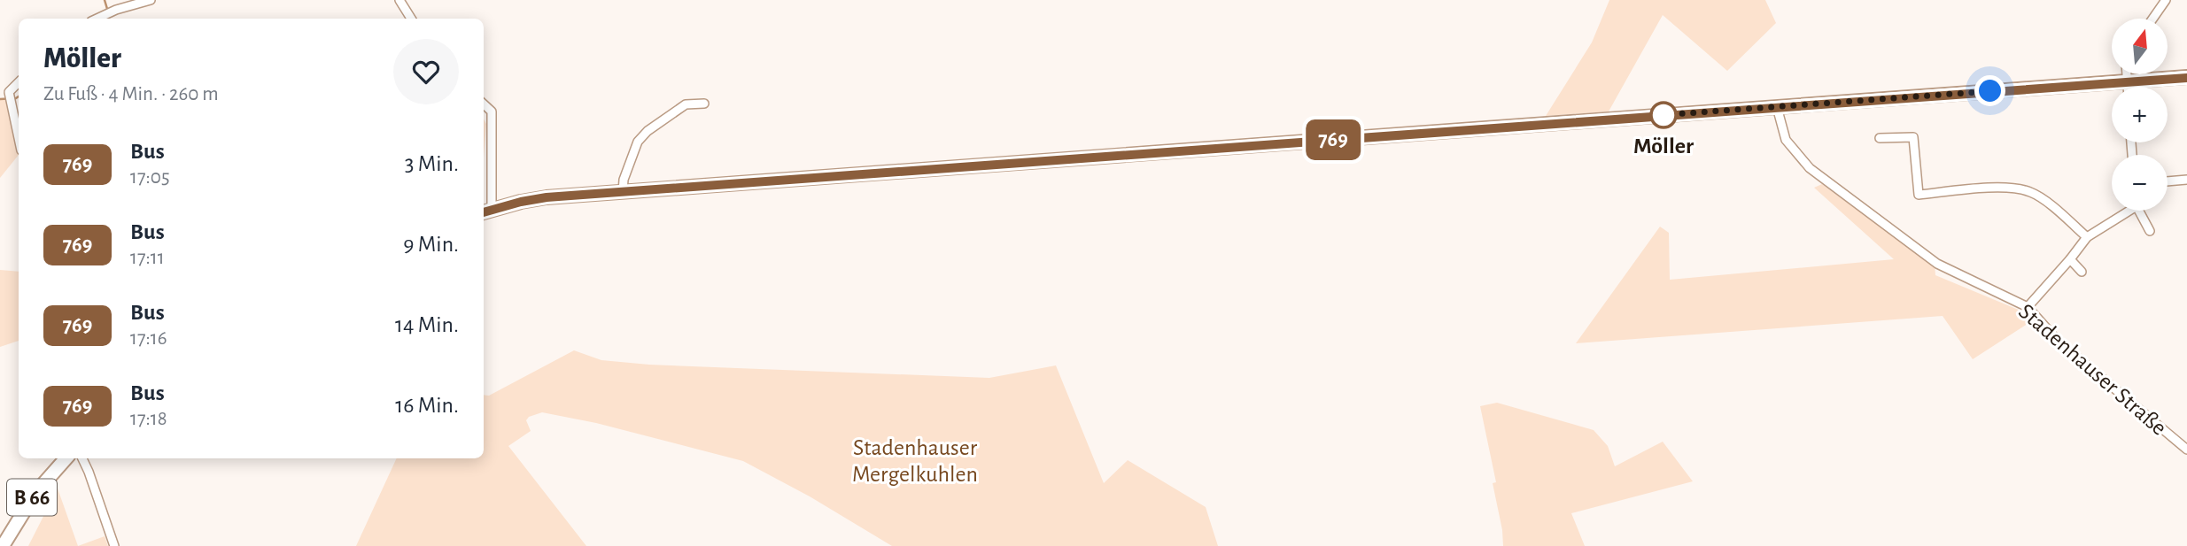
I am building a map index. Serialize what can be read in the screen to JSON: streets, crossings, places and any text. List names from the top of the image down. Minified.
{"streets":{"main road":["B 66"],"street":["Stadenhauser Straße"]},"parks":["Stadenhauser Mergelkuhlen"],"places":["Möller"],"lines":["bus line 769"],"north":"top","page":{"on_map":"769","map_buttons":["+","−"],"heading":["Möller","Zu Fuß · 4 Min. · 260 m"],"list":[{"mark":"769","name":"Bus","note":"17:05","value":"3 Min."},{"mark":"769","name":"Bus","note":"17:11","value":"9 Min."},{"mark":"769","name":"Bus","note":"17:16","value":"14 Min."},{"mark":"769","name":"Bus","note":"17:18","value":"16 Min."}]}}
